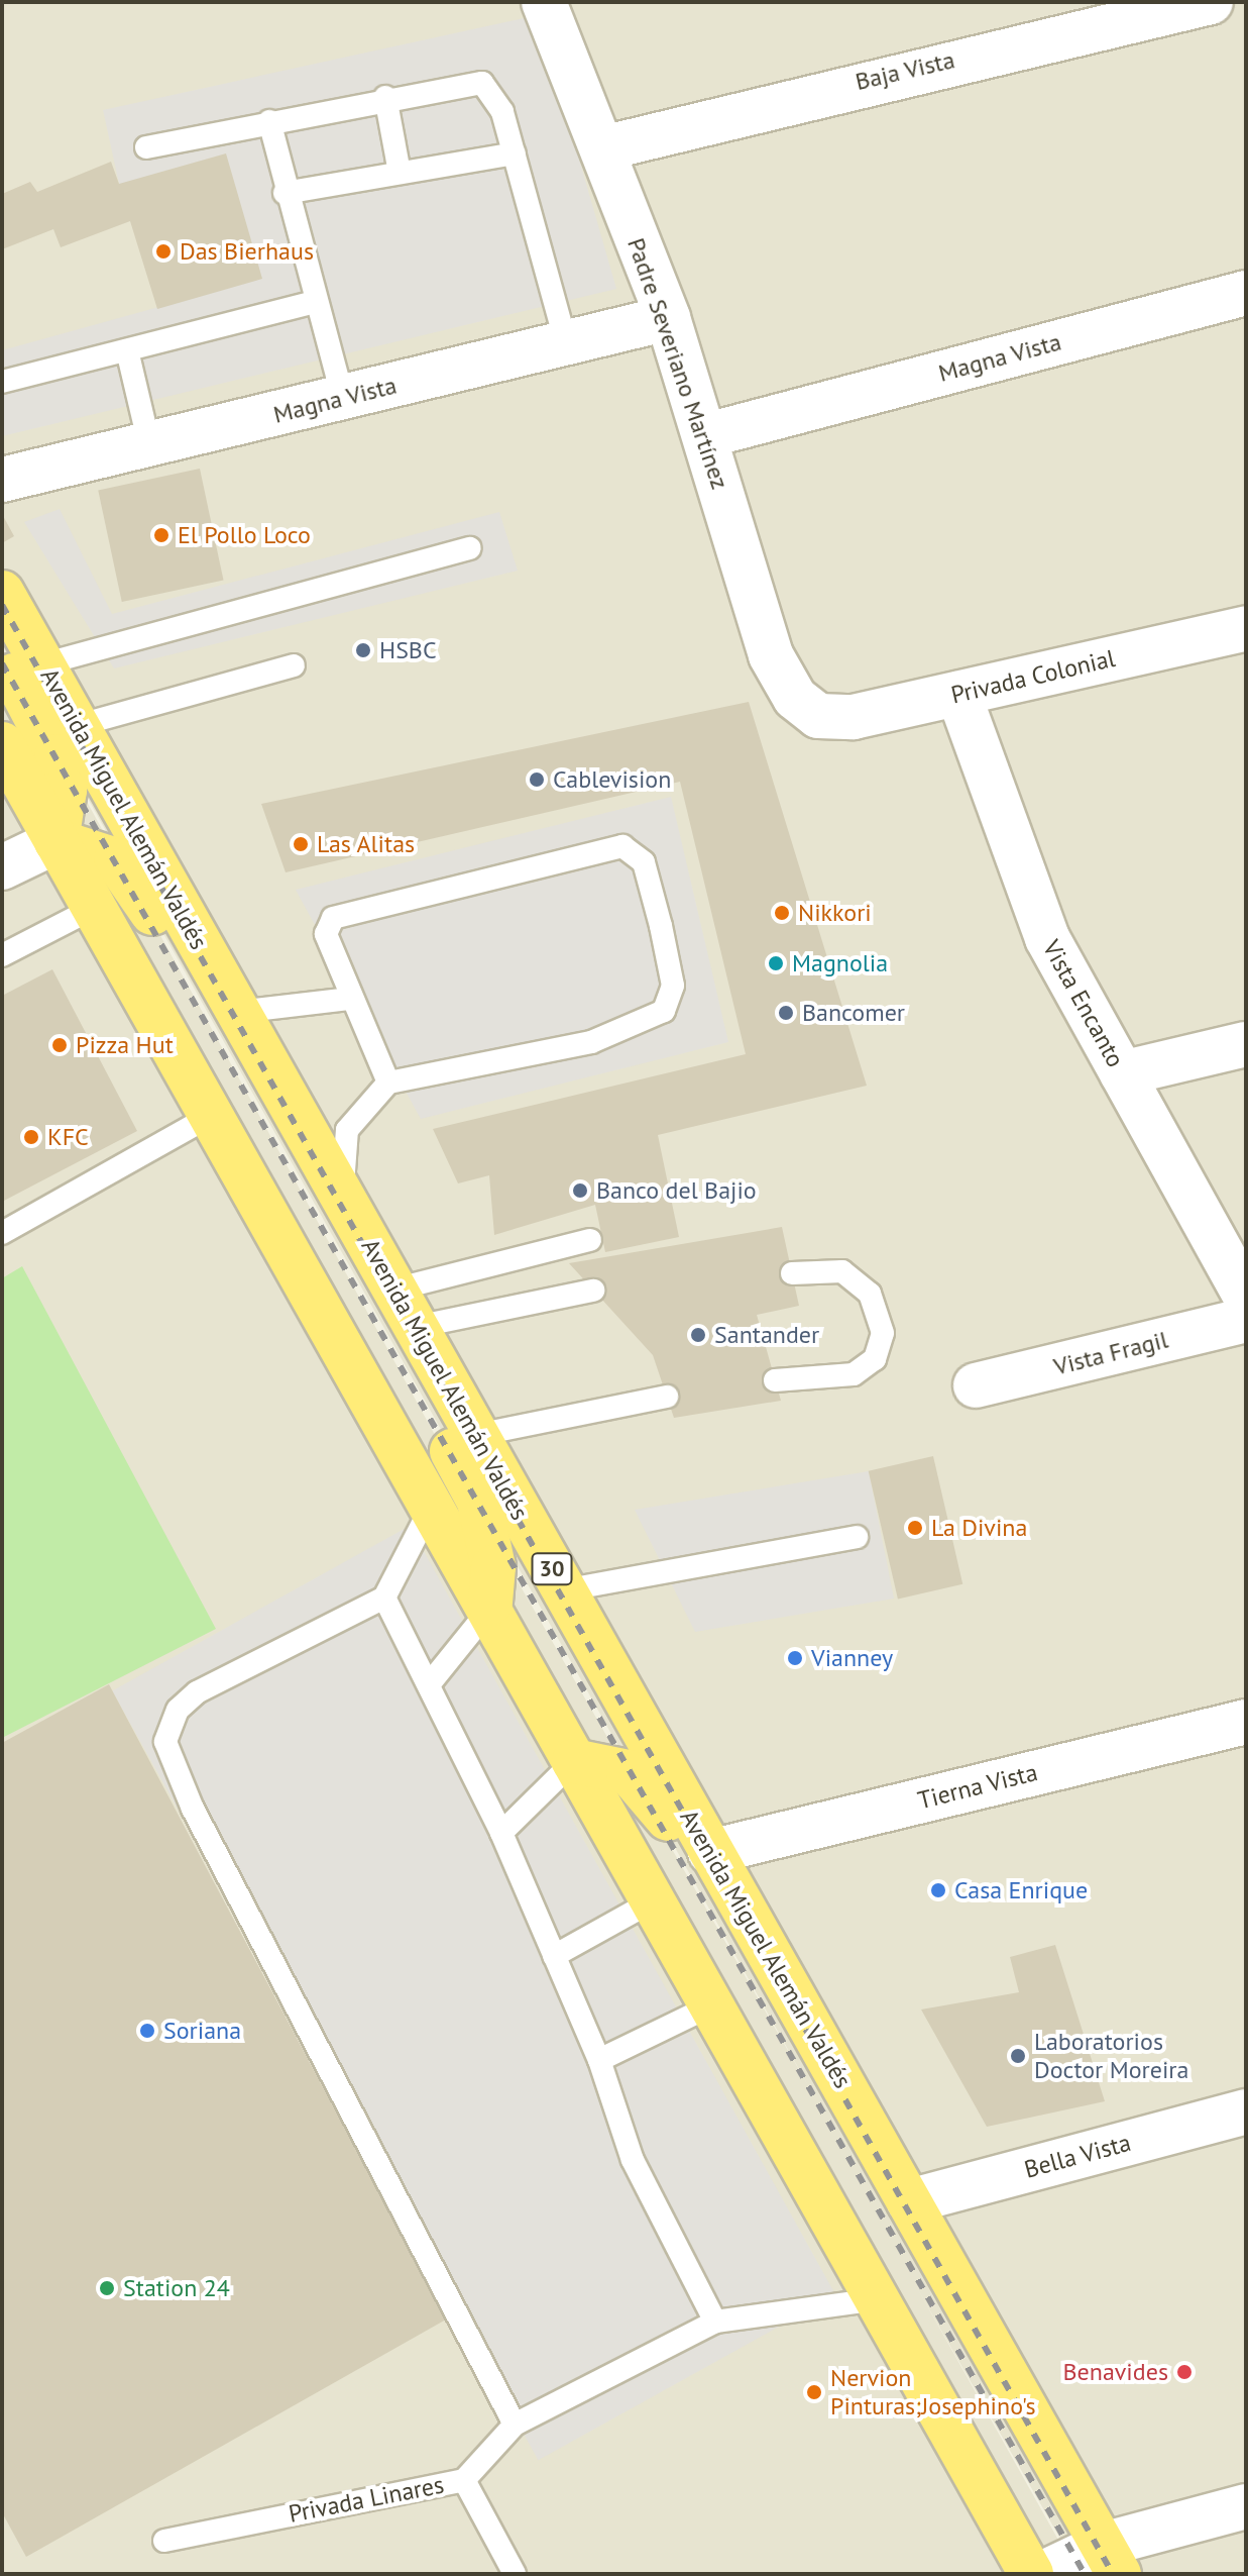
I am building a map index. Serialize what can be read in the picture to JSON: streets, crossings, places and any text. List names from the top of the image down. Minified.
{"streets":{"highway":["Avenida Miguel Alemán Valdés","30"],"street":["Baja Vista","Magna Vista","Padre Severiano Martínez","Privada Colonial","Vista Encanto","Vista Fragil","Tierna Vista","Bella Vista"],"lane":["Privada Linares"]},"crossings":[["Baja Vista","Padre Severiano Martínez"],["Magna Vista","Padre Severiano Martínez"],["Padre Severiano Martínez","Privada Colonial"],["Privada Colonial","Vista Encanto"],["Avenida Miguel Alemán Valdés","Tierna Vista"],["Avenida Miguel Alemán Valdés","Bella Vista"]],"places":["Das Bierhaus","El Pollo Loco","HSBC","Cablevision","Las Alitas","Nikkori","Magnolia","Bancomer","Pizza Hut","KFC","Banco del Bajio","Santander","La Divina","Vianney","Casa Enrique","Soriana","Laboratorios Doctor Moreira","Station 24","Benavides","Nervion Pinturas;Josephino's"]}
